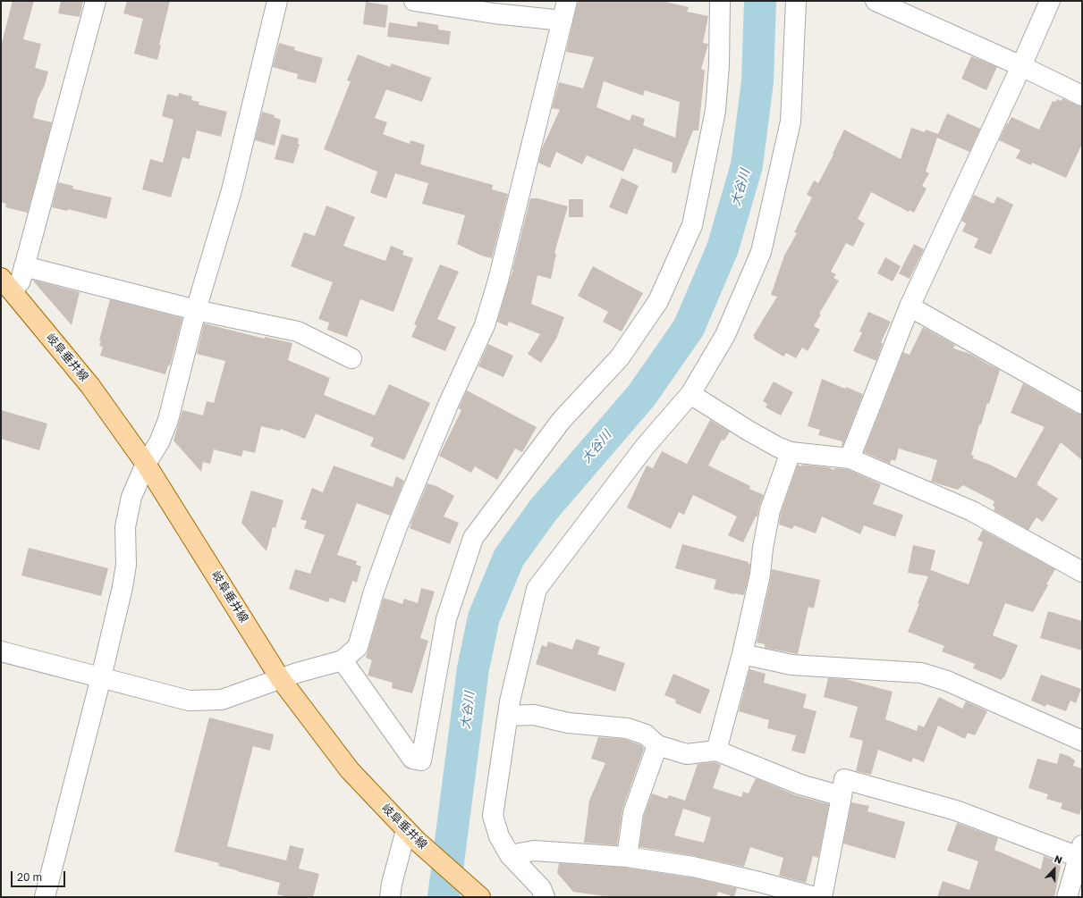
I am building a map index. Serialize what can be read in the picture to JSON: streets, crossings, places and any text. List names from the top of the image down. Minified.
{"streets":{"main road":["岐阜垂井線"]},"water":["大谷川"],"scale_bar":"20 m","north":"top"}
